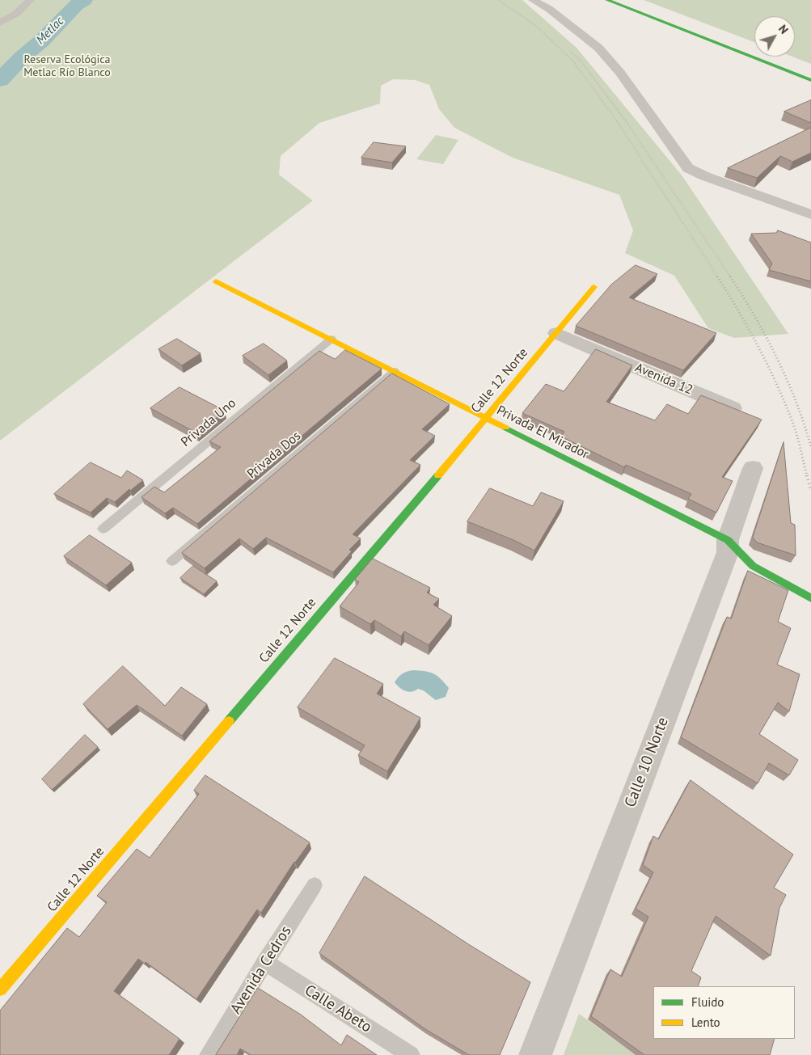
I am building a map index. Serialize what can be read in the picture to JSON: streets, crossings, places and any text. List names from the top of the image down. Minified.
{"streets":{"main road":["Calle 12 Norte","Privada El Mirador"],"street":["Avenida 12","Calle 10 Norte"],"lane":["Privada Uno","Privada Dos","Avenida Cedros","Calle Abeto"]},"crossings":[["Avenida 12","Calle 12 Norte"],["Calle 12 Norte","Privada El Mirador"],["Privada Uno","Privada El Mirador"],["Privada El Mirador","Privada Dos"],["Privada El Mirador","Calle 10 Norte"],["Avenida Cedros","Calle Abeto"]],"water":["Metlac"],"parks":["Reserva Ecológica Metlac Río Blanco"],"legend":["Fluido","Lento"],"north":"top right"}
